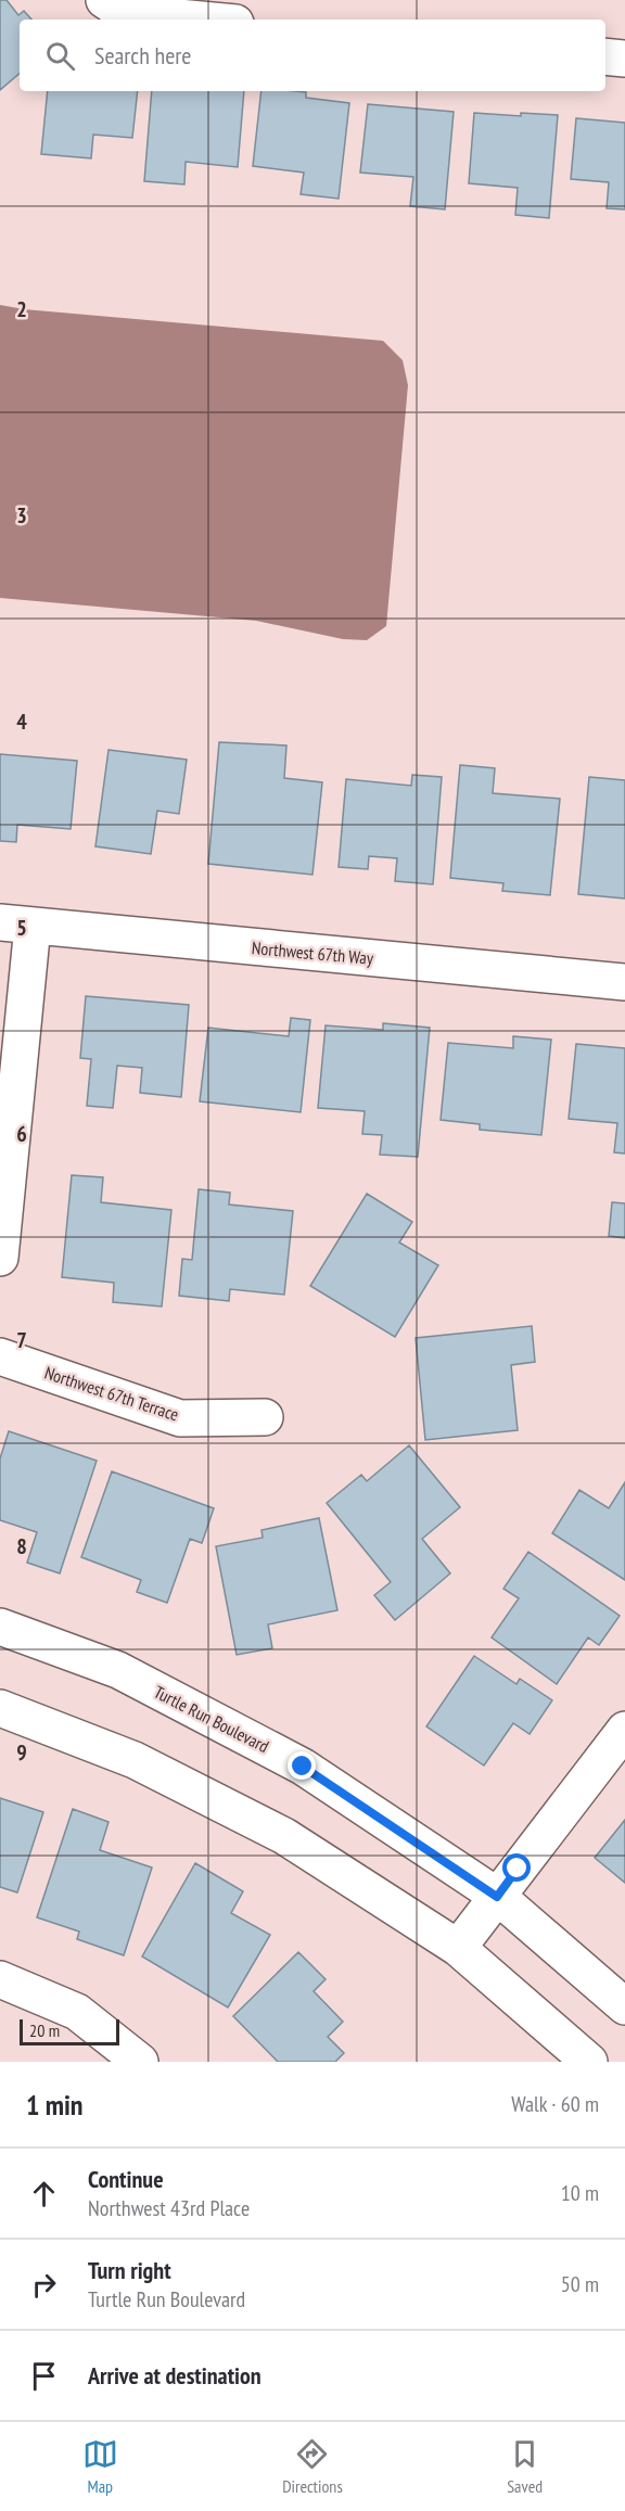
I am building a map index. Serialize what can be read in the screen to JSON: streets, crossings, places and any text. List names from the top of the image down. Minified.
{"streets":{"street":["Northwest 67th Way","Northwest 67th Terrace","Turtle Run Boulevard"]},"scale_bar":"20 m","page":{"search":"Search here","scale":"20 m","heading":["1 min","Walk · 60 m"],"list":[["Continue","Northwest 43rd Place","10 m"],["Turn right","Turtle Run Boulevard","50 m"],"Arrive at destination"],"nav":["Map","Directions","Saved"]},"grid":{"rows":["2","3","4","5","6","7","8","9"]}}
